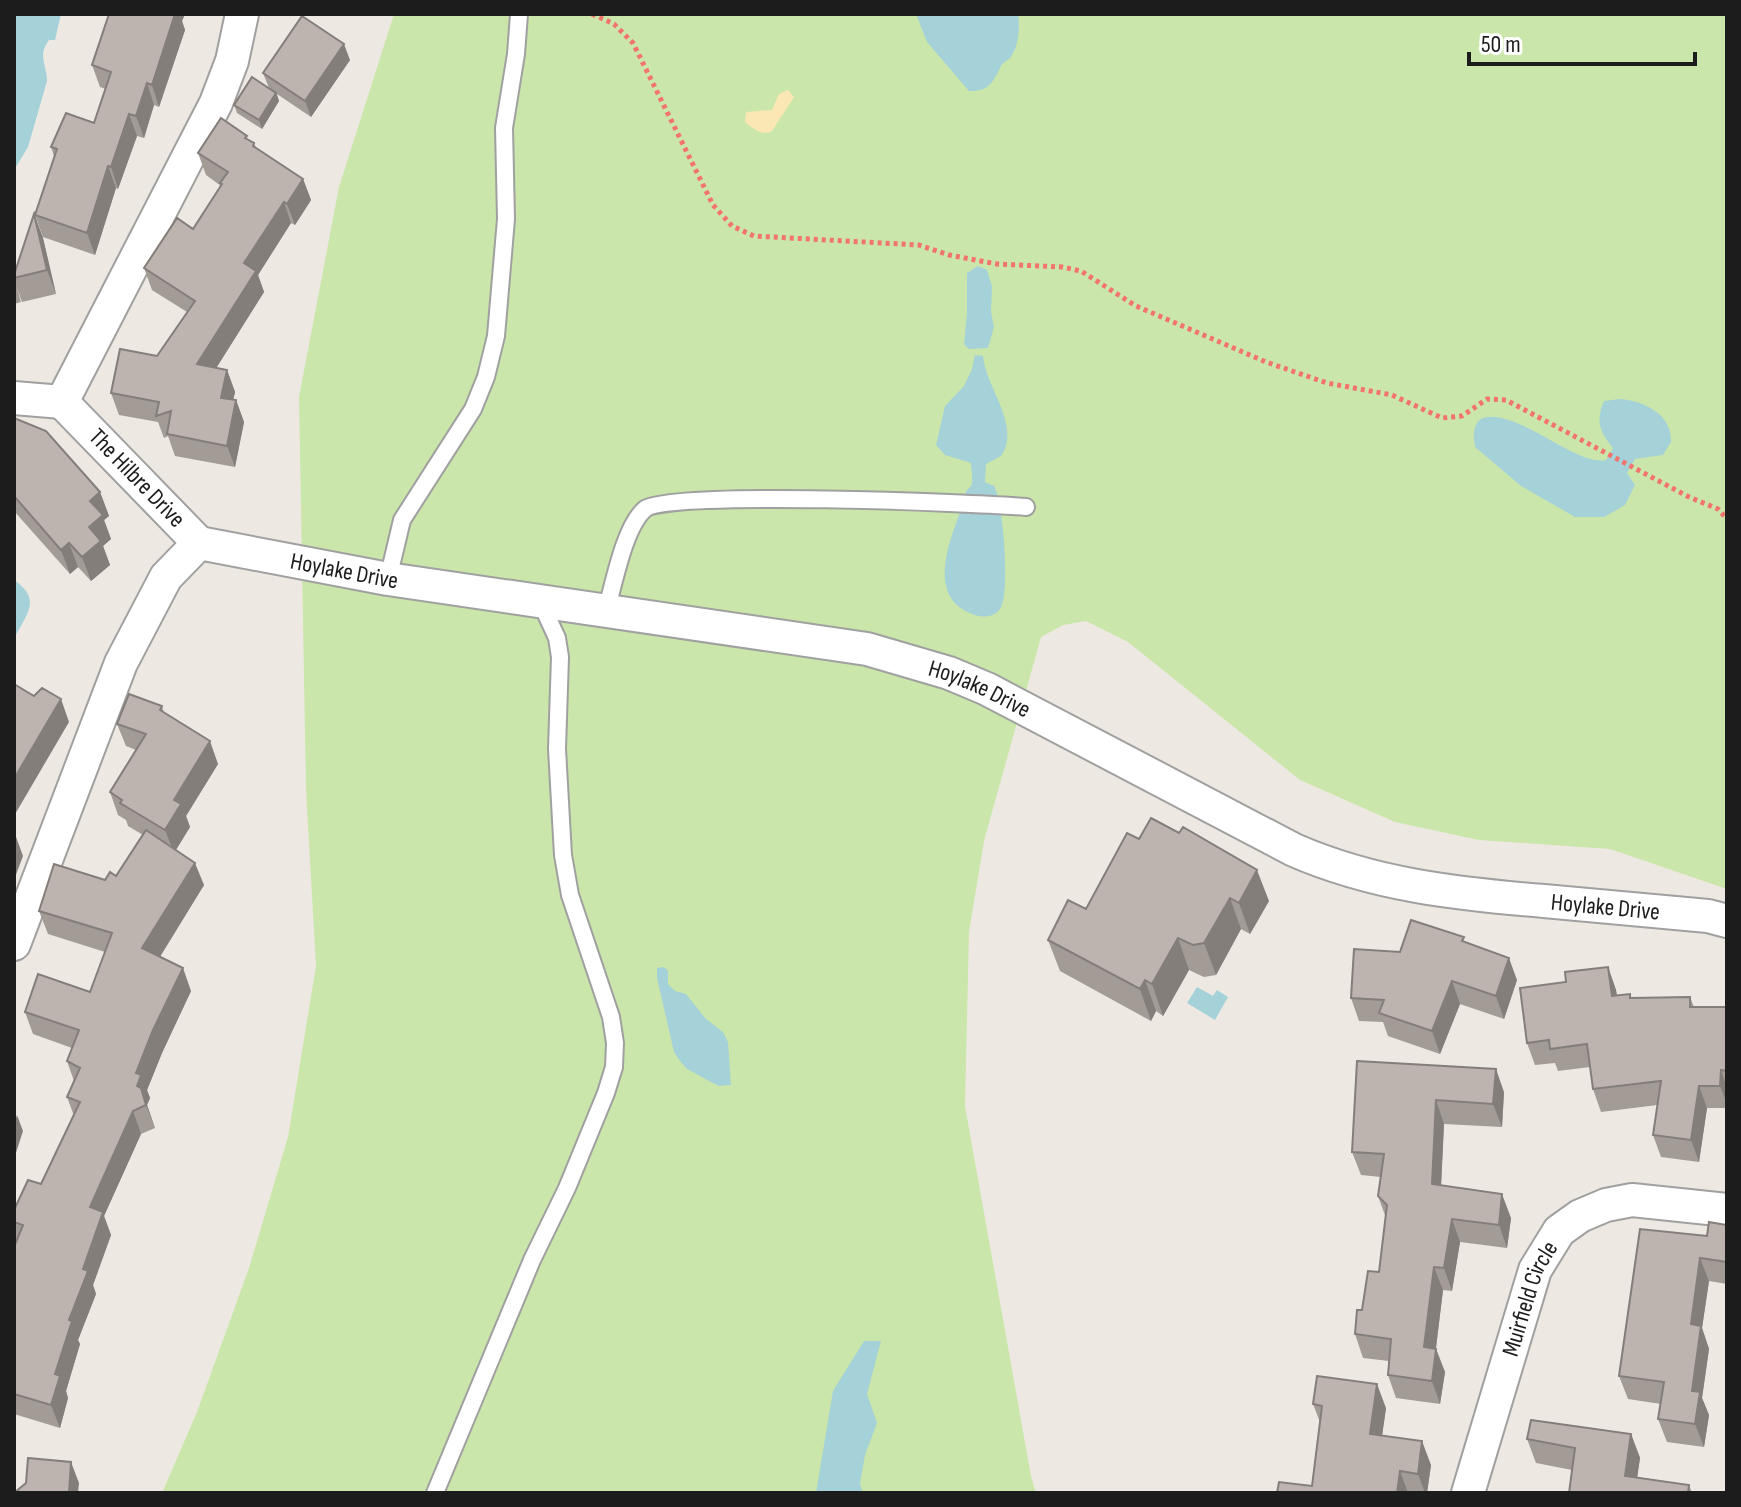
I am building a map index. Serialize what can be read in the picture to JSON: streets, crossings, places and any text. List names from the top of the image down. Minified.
{"streets":{"street":["The Hilbre Drive","Hoylake Drive","Muirfield Circle"]},"crossings":[["The Hilbre Drive","Hoylake Drive"]],"scale_bar":"50 m"}
